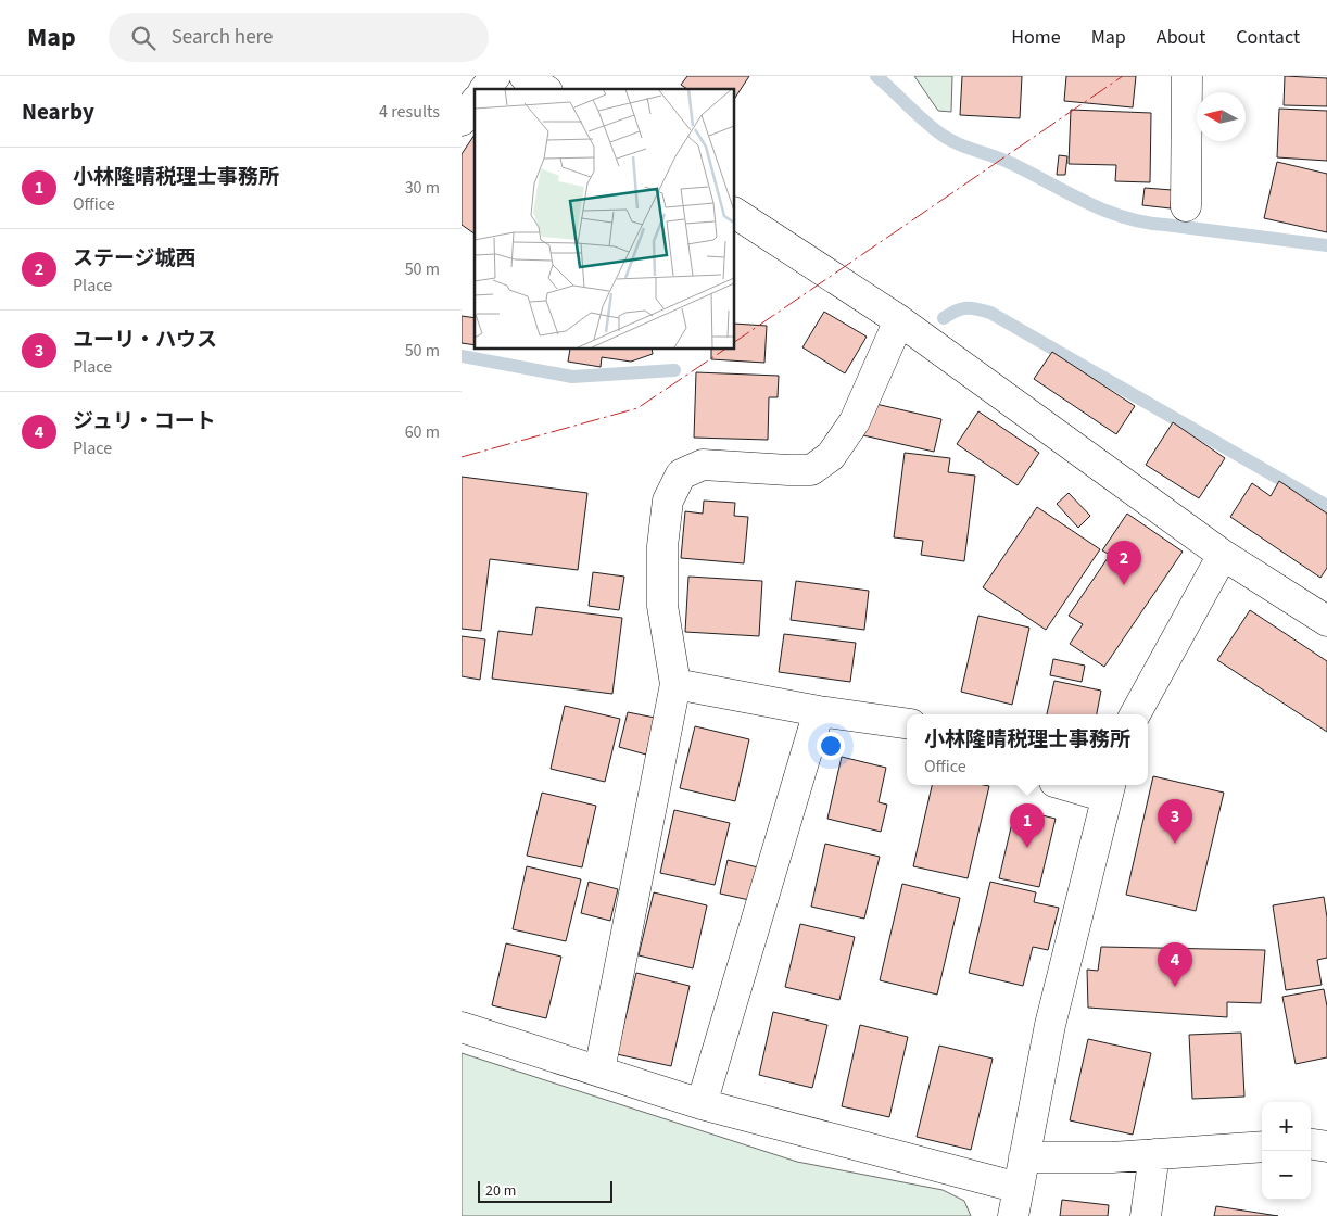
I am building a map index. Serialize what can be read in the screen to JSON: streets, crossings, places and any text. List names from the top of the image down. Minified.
{"scale_bar":"20 m","north":"left","page":{"header":"Map","search":"Search here","nav":["Home","Map","About","Contact"],"heading":["Nearby","4 results"],"list":[{"mark":"1","name":"小林隆晴税理士事務所","note":"Office","value":"30 m"},{"mark":"2","name":"ステージ城西","note":"Place","value":"50 m"},{"mark":"3","name":"ユーリ・ハウス","note":"Place","value":"50 m"},{"mark":"4","name":"ジュリ・コート","note":"Place","value":"60 m"}],"pins":["2","3","1","4"],"popup":["小林隆晴税理士事務所","Office"],"map_buttons":["+","−"],"scale":"20 m"}}
